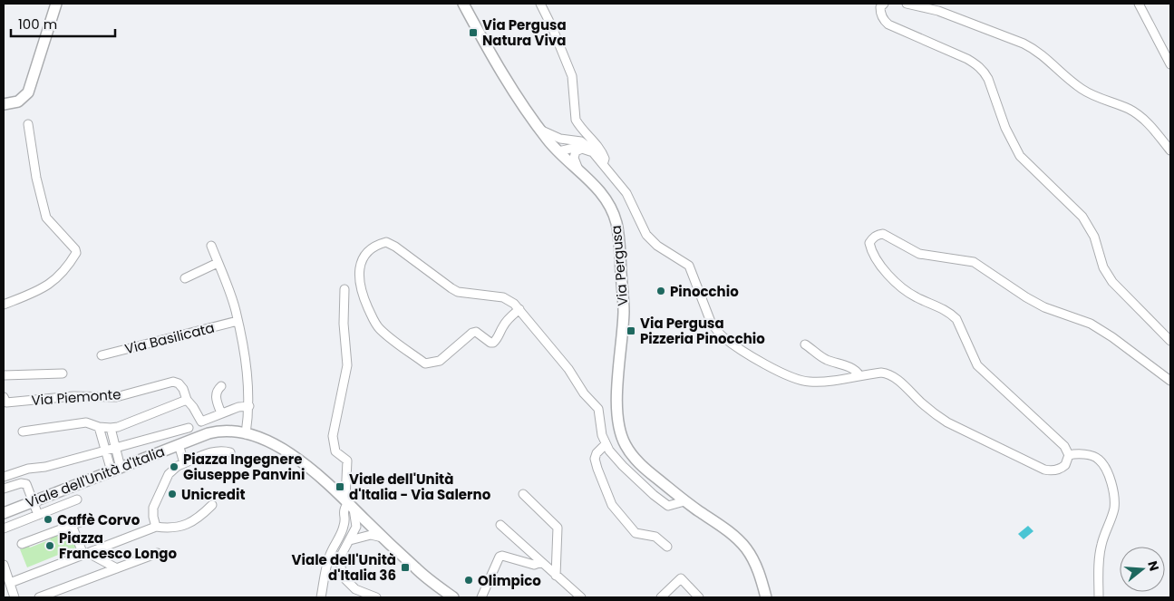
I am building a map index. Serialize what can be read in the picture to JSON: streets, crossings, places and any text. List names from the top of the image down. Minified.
{"streets":{"main road":["Via Pergusa","Viale dell'Unità d'Italia"],"street":["Via Basilicata","Via Piemonte"]},"places":{"transit":["Via Pergusa Natura Viva","Via Pergusa Pizzeria Pinocchio","Viale dell'Unità d'Italia - Via Salerno","Viale dell'Unità d'Italia 36"],"other":["Pinocchio","Piazza Ingegnere Giuseppe Panvini","Unicredit","Caffè Corvo","Piazza Francesco Longo","Olimpico"]},"scale_bar":"100 m","north":"right"}
